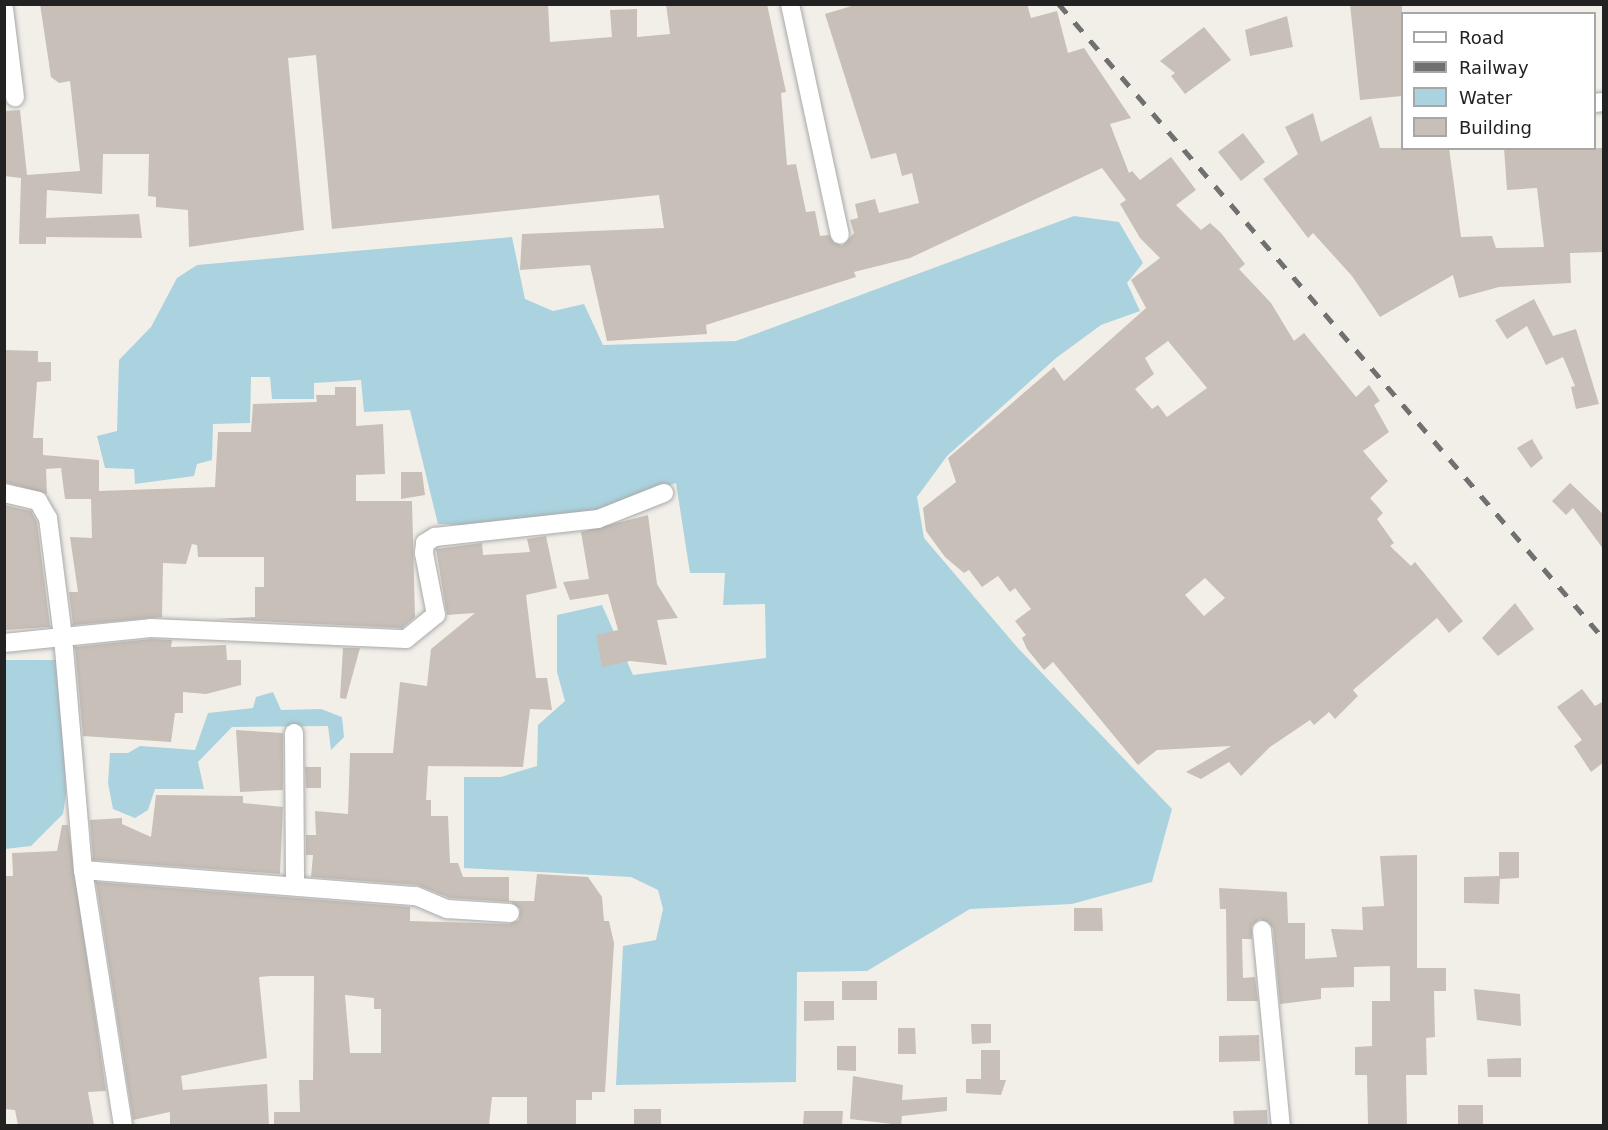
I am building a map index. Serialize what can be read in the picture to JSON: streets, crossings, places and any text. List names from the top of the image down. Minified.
{"legend":["Road","Railway","Water","Building"]}
